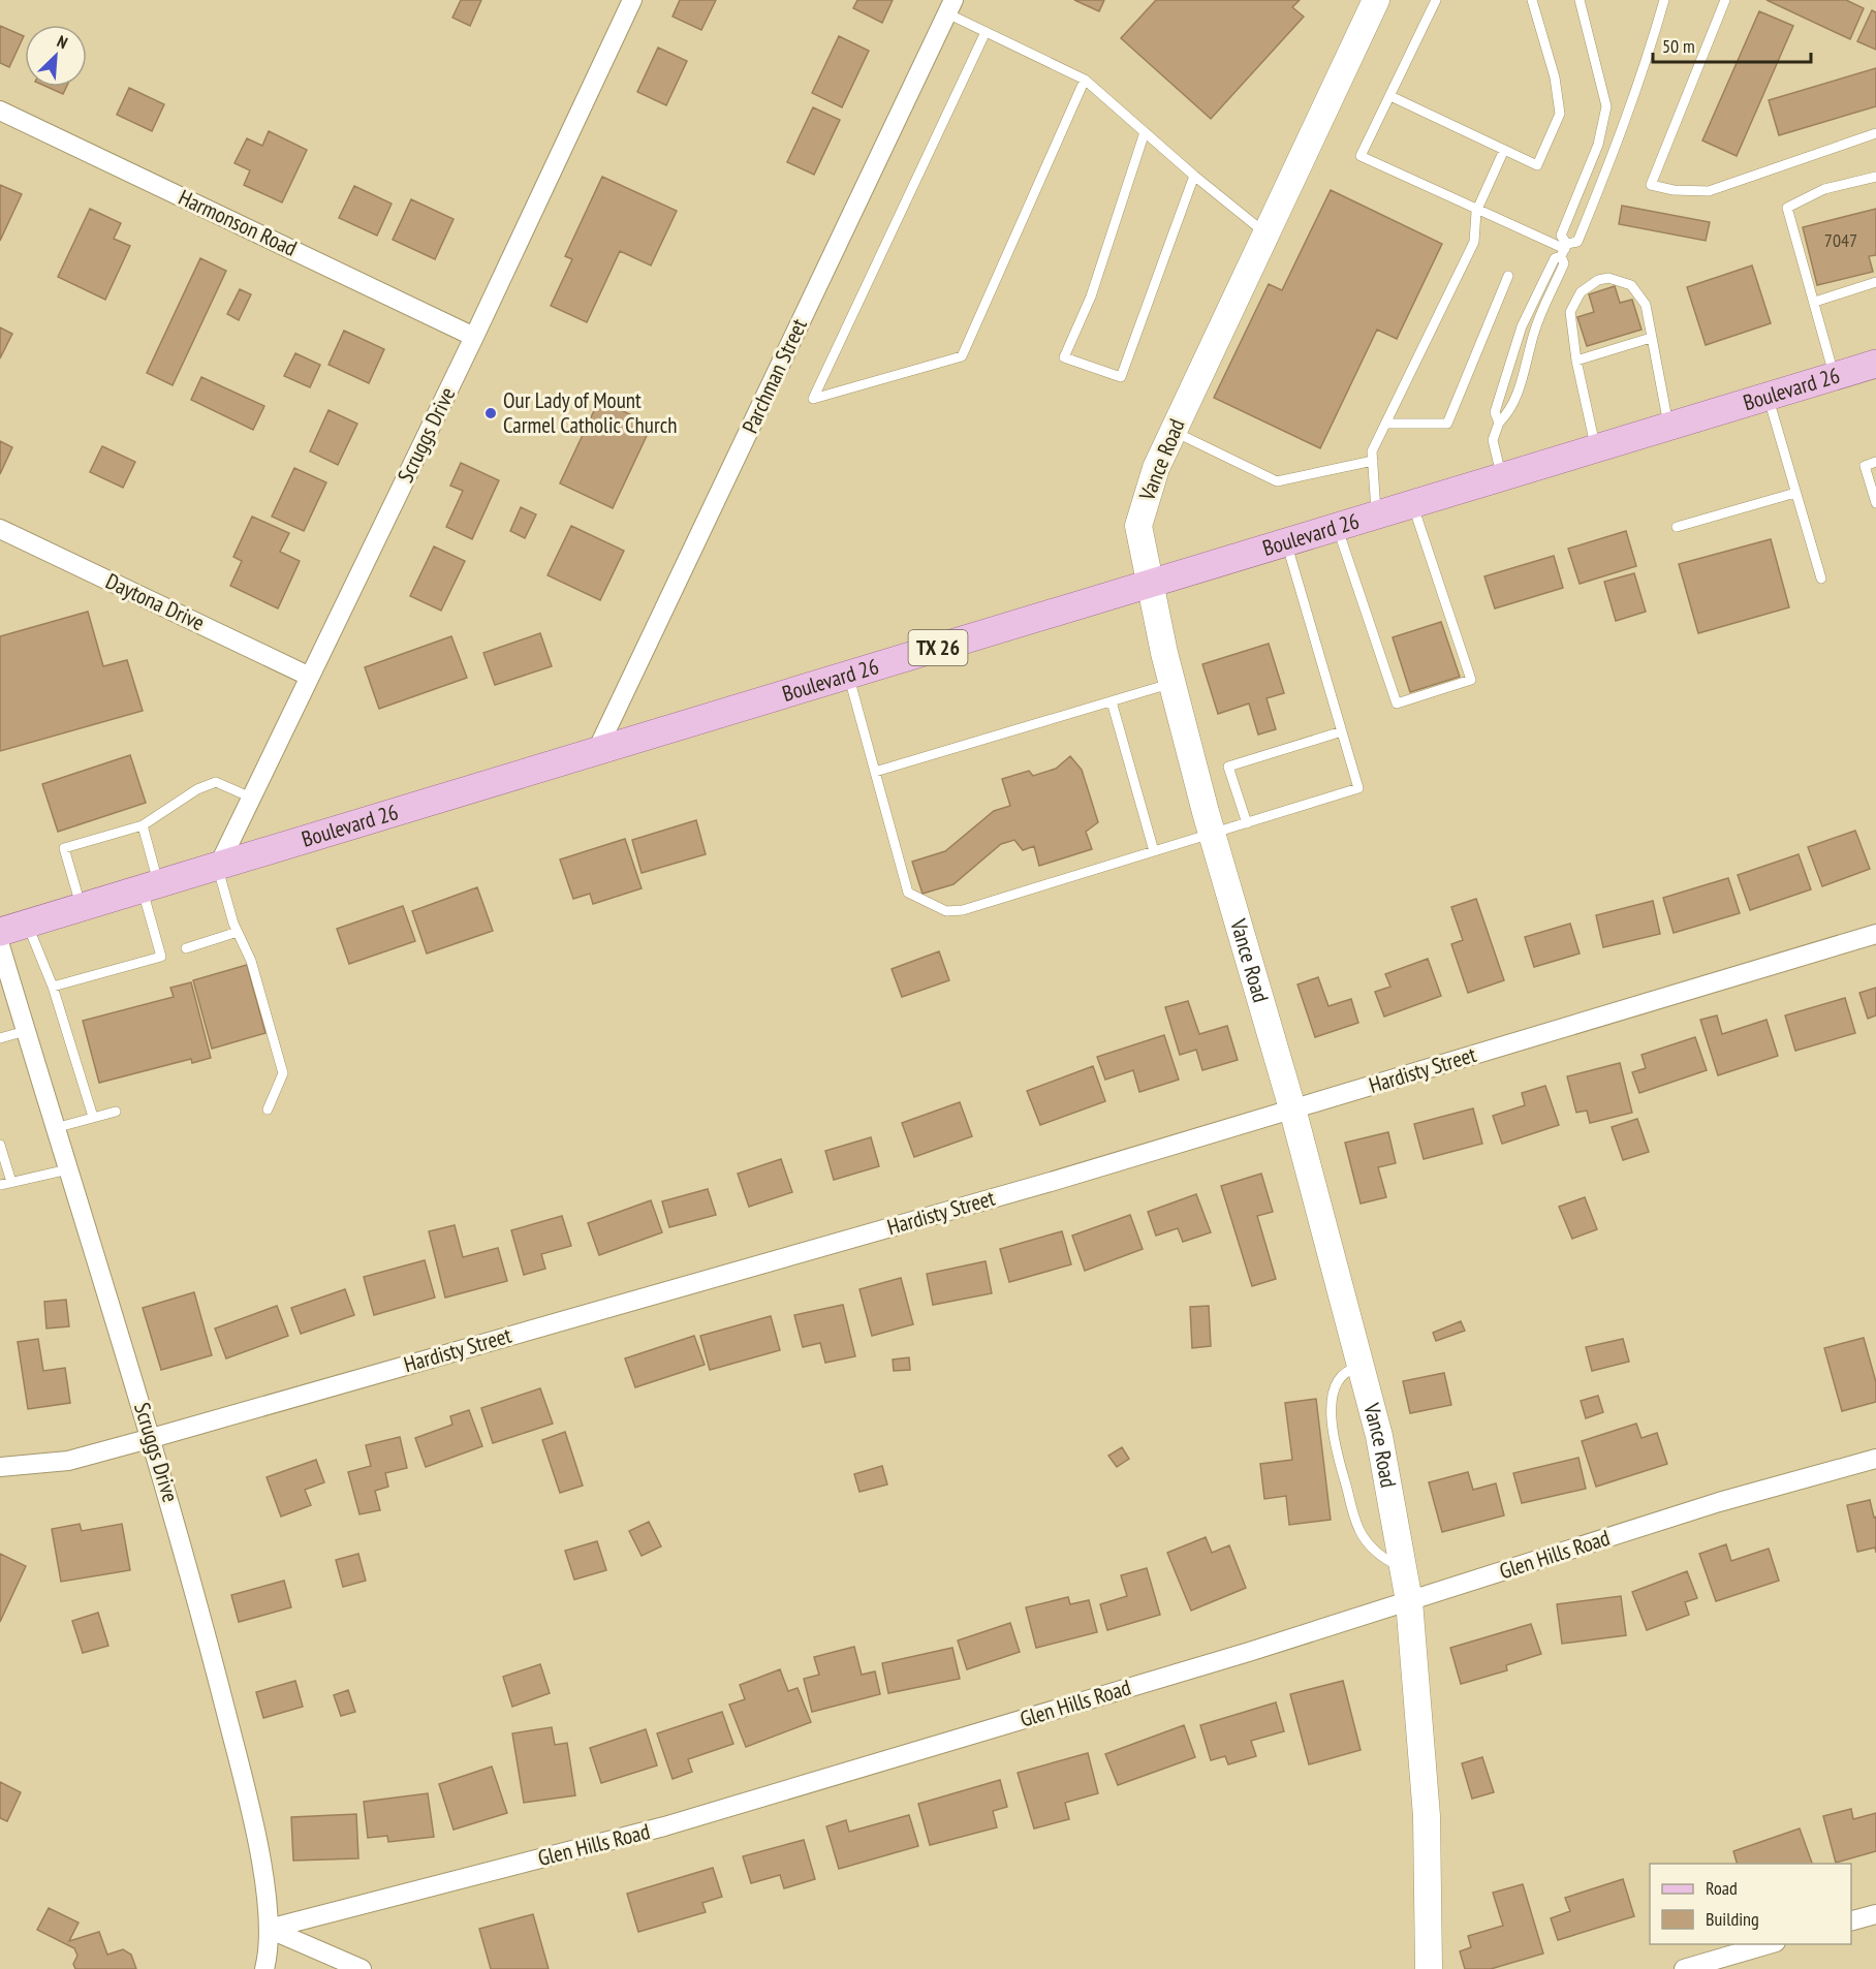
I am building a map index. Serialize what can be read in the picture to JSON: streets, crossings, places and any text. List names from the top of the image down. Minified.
{"streets":{"main road":["Boulevard 26","TX 26"],"street":["Harmonson Road","Parchman Street","Scruggs Drive","Vance Road","Daytona Drive","Hardisty Street","Glen Hills Road"]},"crossings":[["Harmonson Road","Scruggs Drive"],["Parchman Street","Boulevard 26"],["Boulevard 26","Scruggs Drive"],["Boulevard 26","Vance Road"],["Scruggs Drive","Daytona Drive"],["Scruggs Drive","Hardisty Street"],["Scruggs Drive","Glen Hills Road"],["Vance Road","Hardisty Street"],["Vance Road","Glen Hills Road"]],"places":["Our Lady of Mount Carmel Catholic Church"],"house_numbers":["7047"],"legend":["Road","Building"],"scale_bar":"50 m","north":"top right"}
